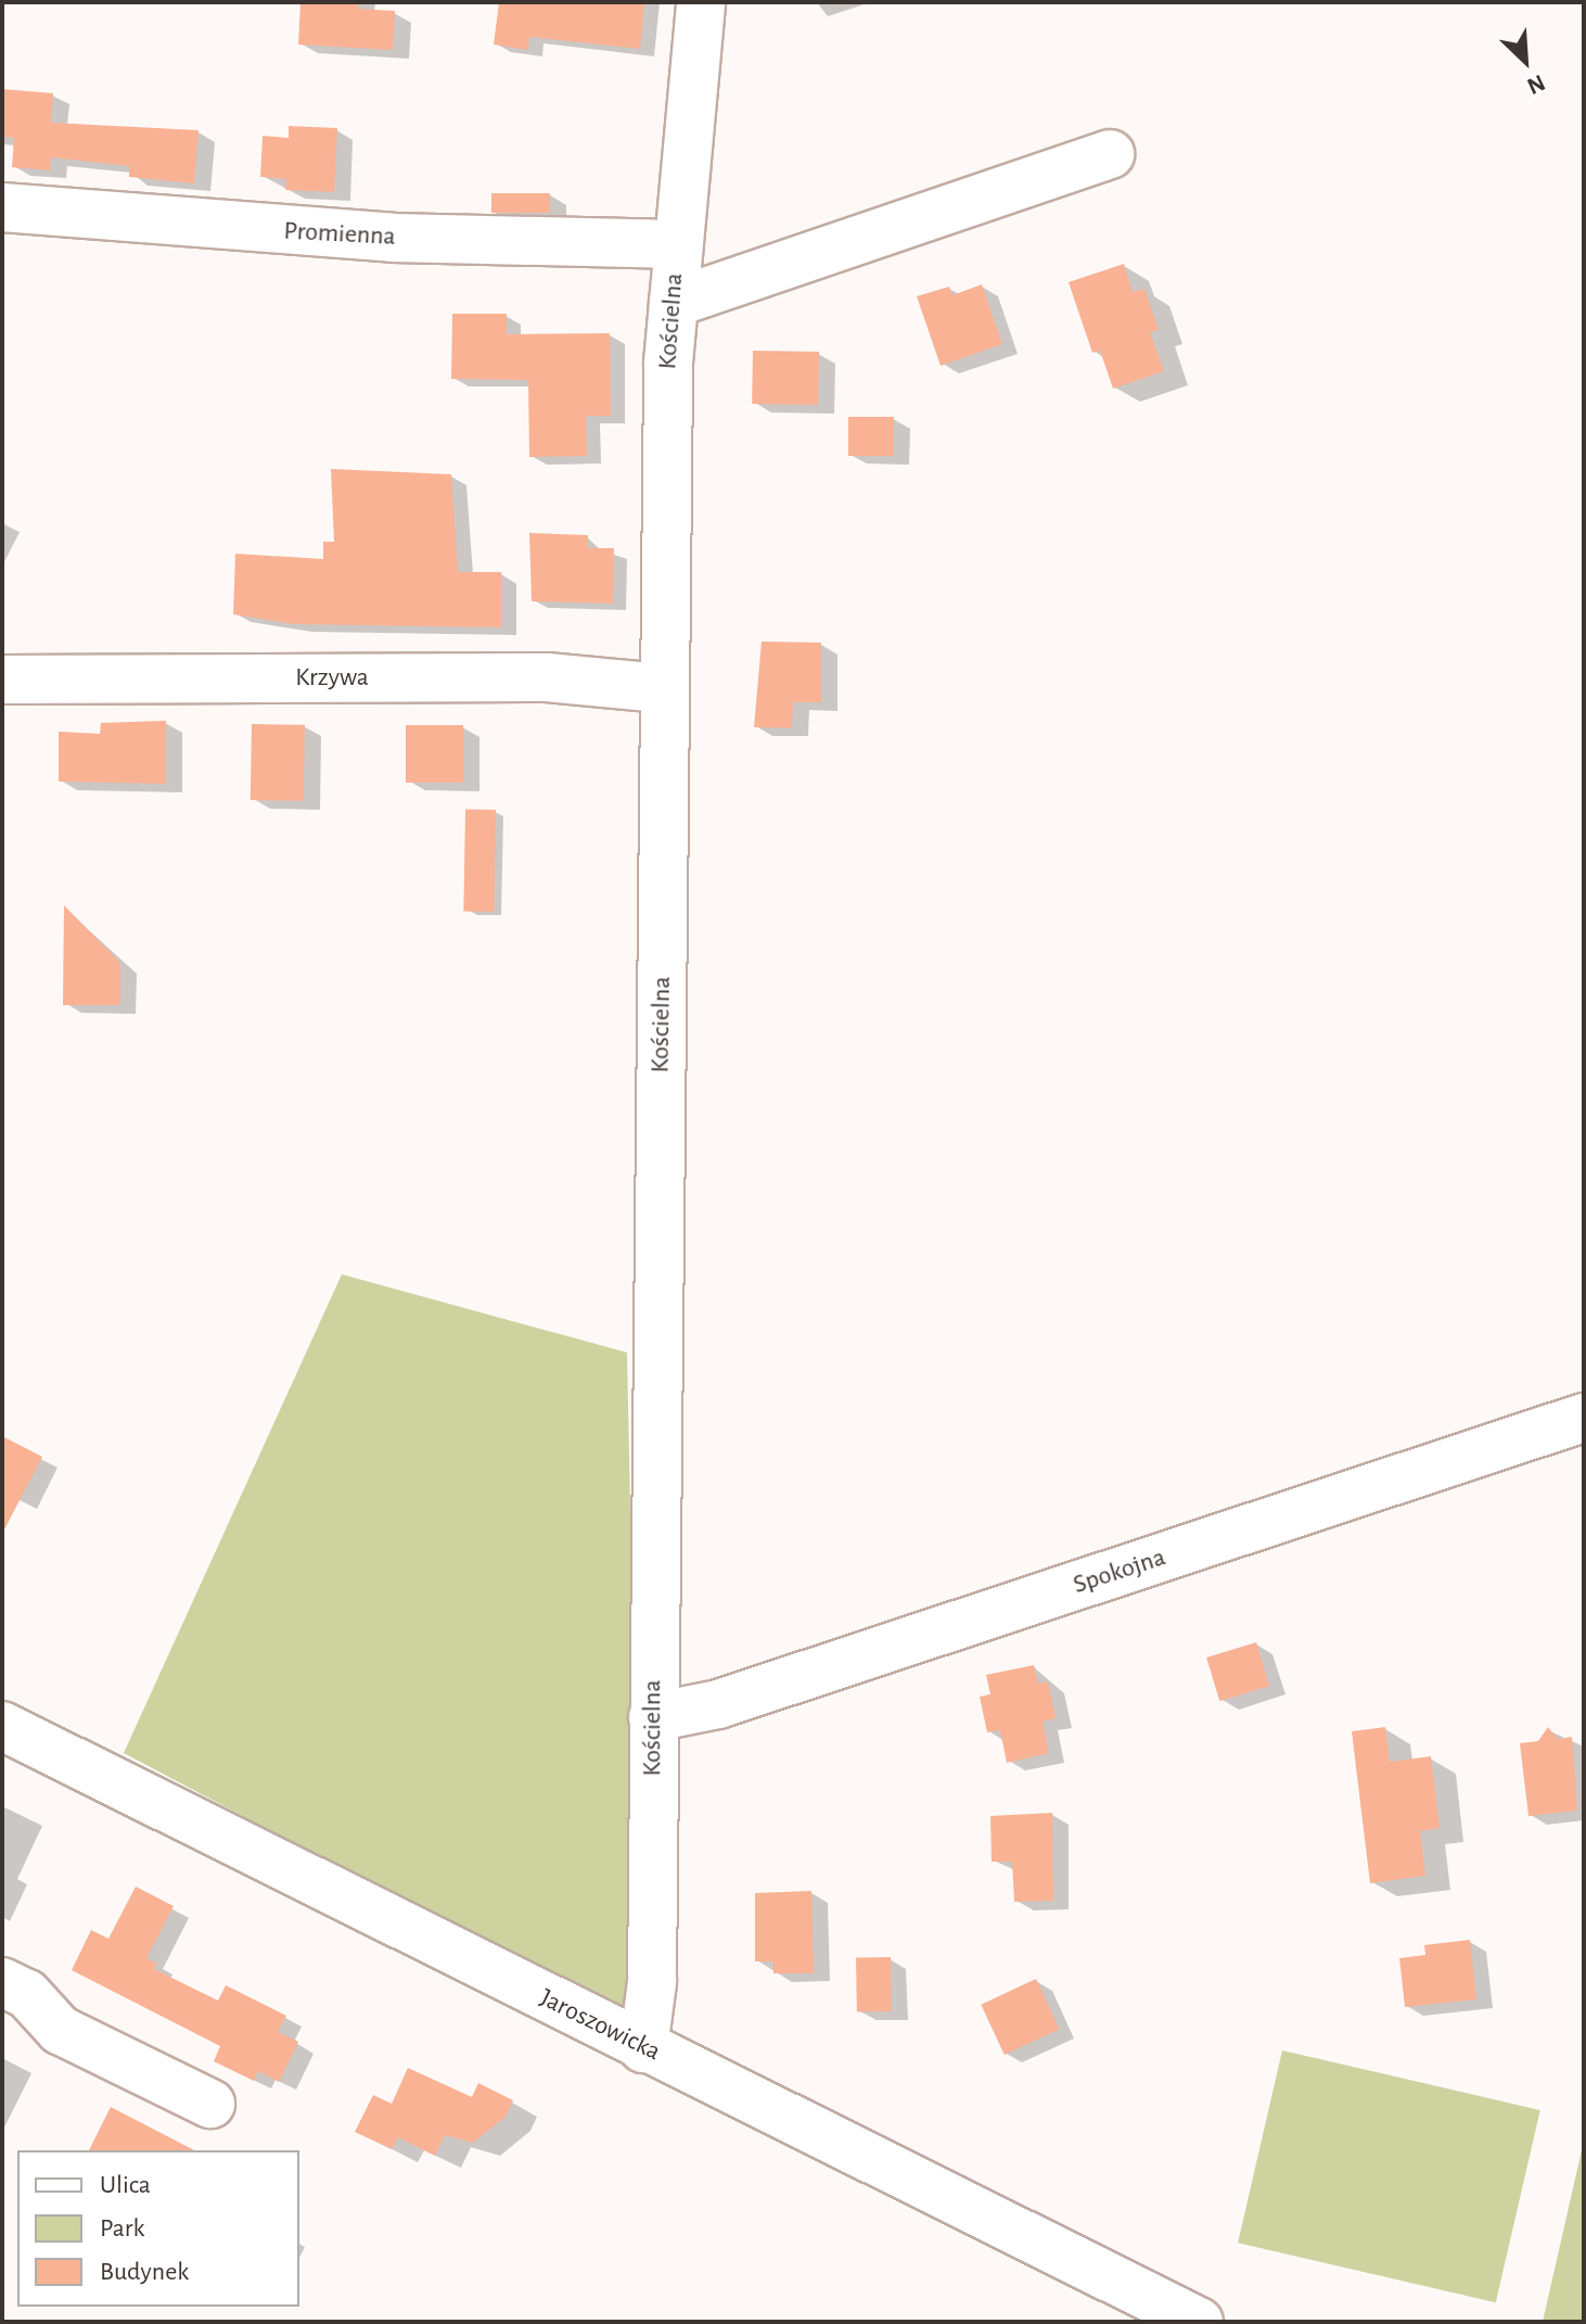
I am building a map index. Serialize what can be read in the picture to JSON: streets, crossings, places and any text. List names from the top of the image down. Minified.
{"streets":{"street":["Promienna","Kościelna","Krzywa","Spokojna","Jaroszowicka"]},"crossings":[["Promienna","Kościelna"],["Kościelna","Krzywa"],["Kościelna","Spokojna"],["Kościelna","Jaroszowicka"]],"legend":["Ulica","Park","Budynek"],"north":"bottom right"}
